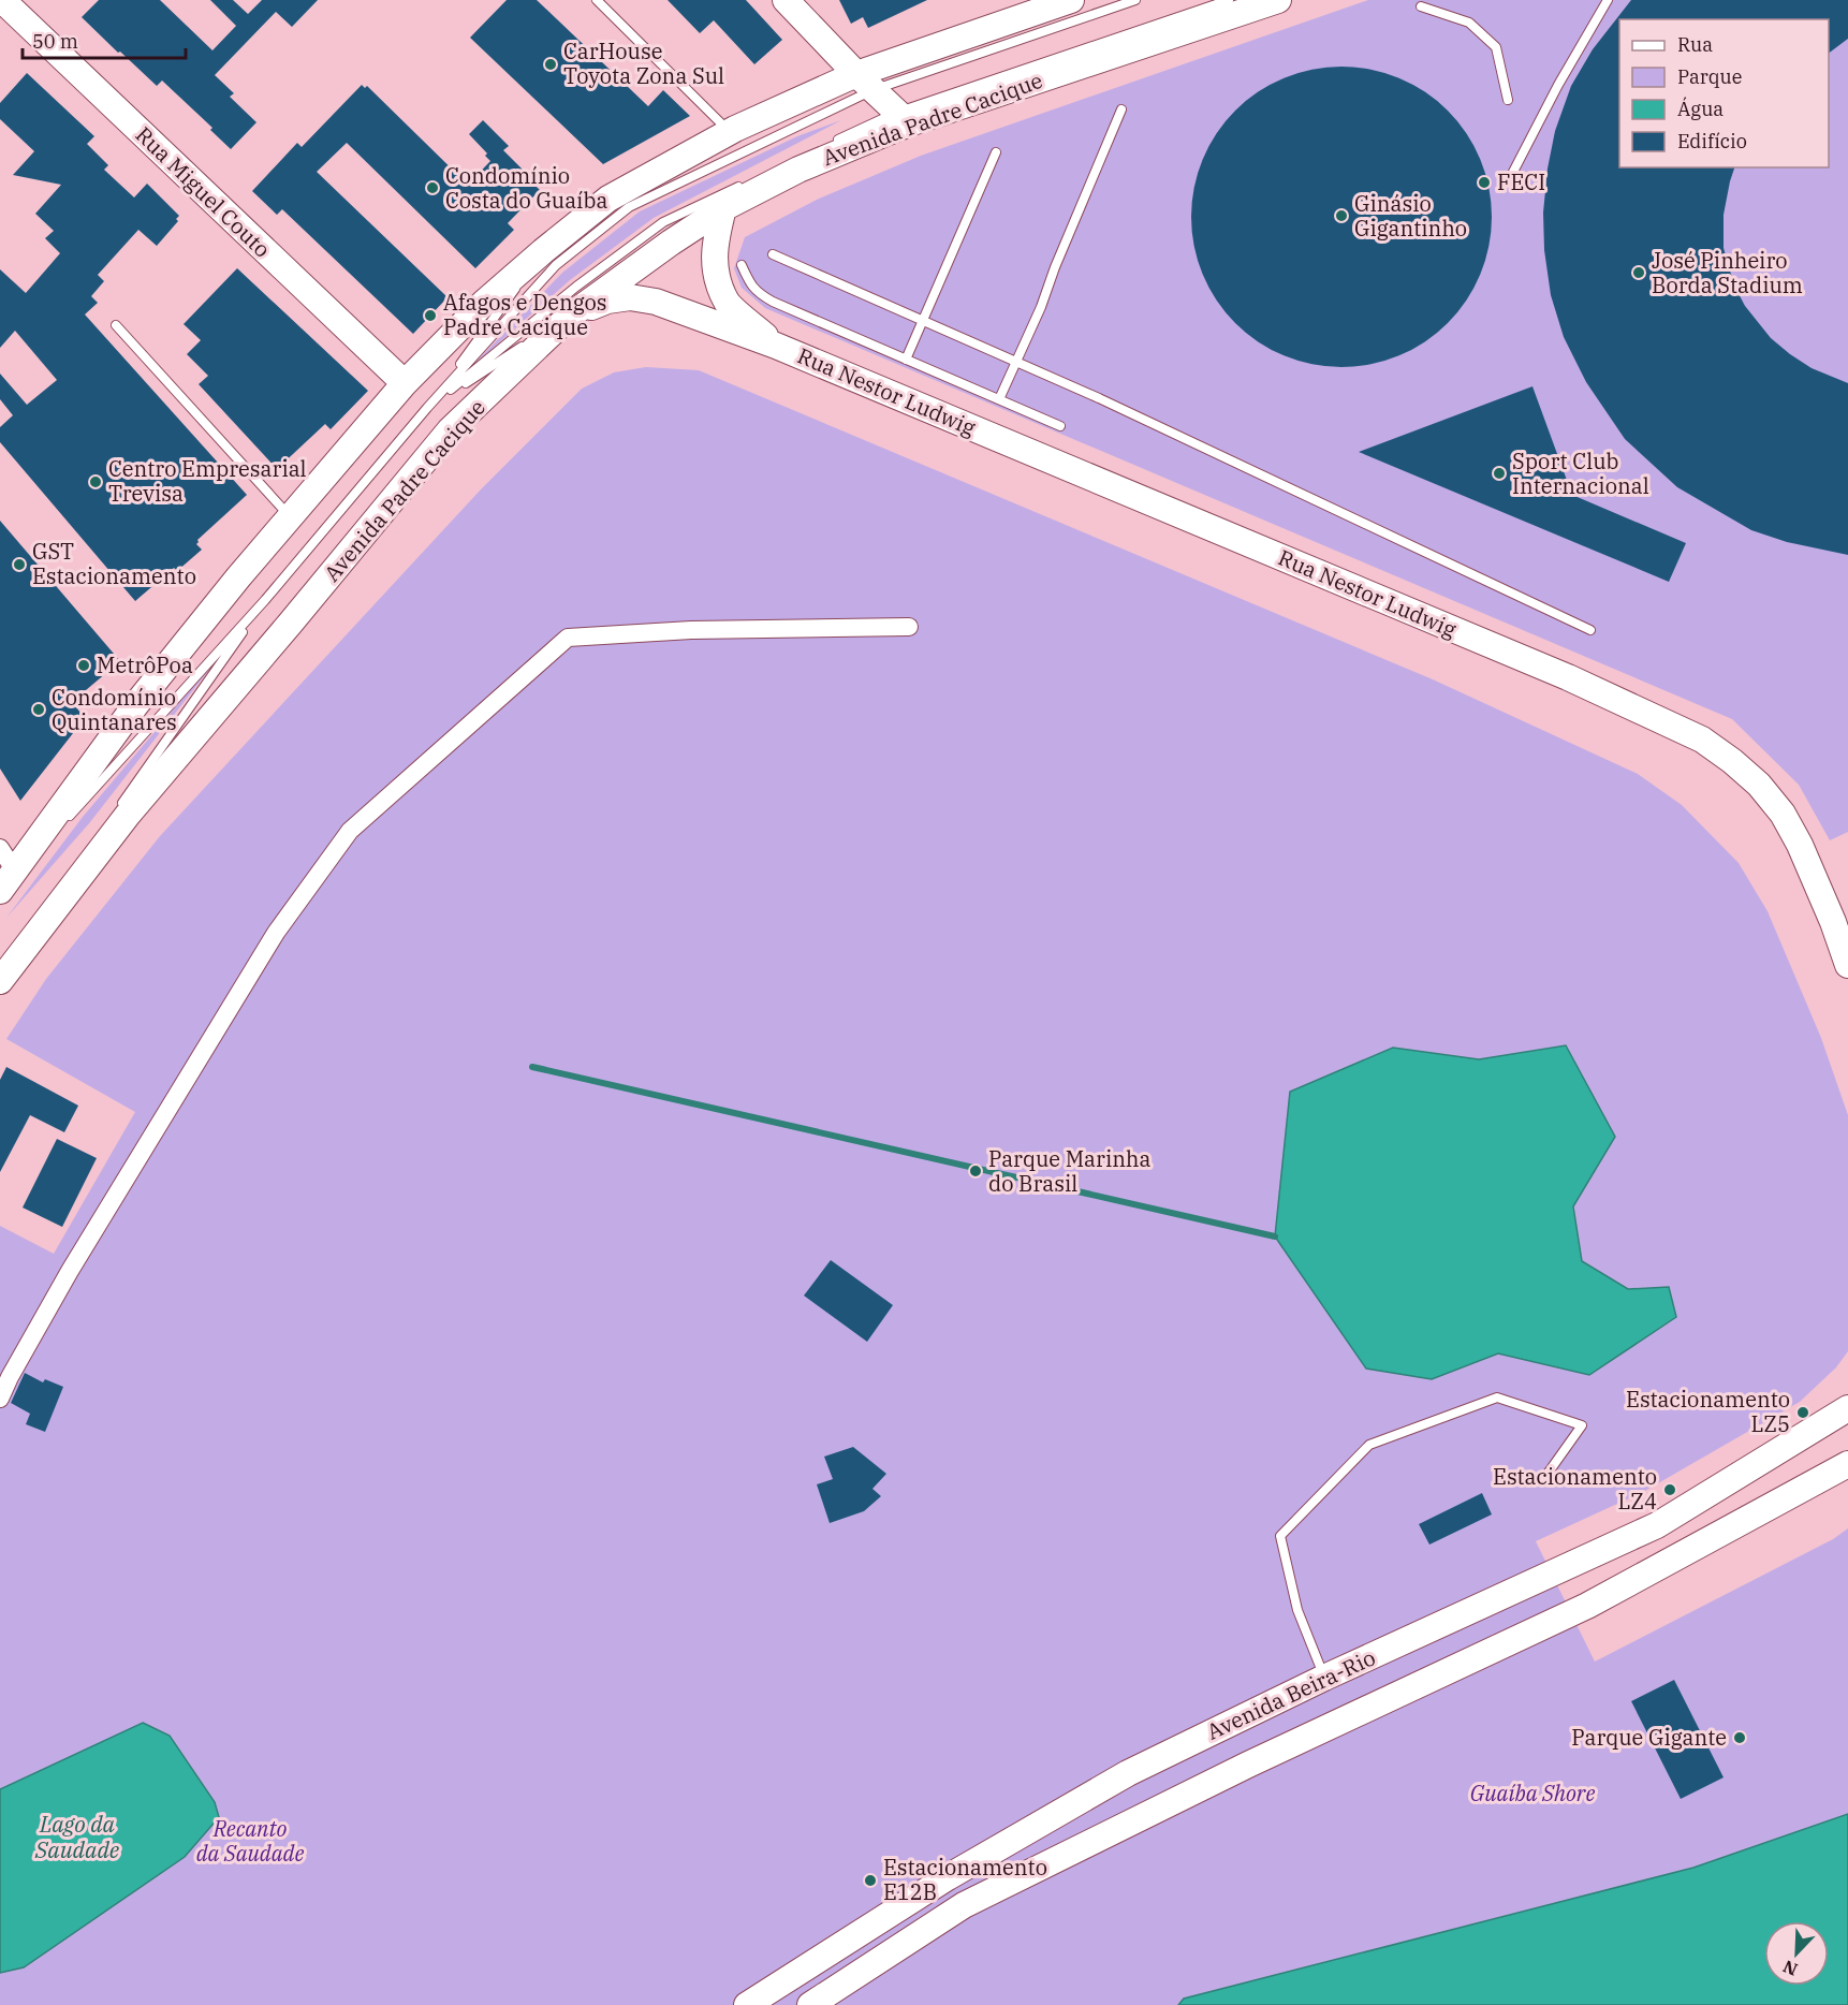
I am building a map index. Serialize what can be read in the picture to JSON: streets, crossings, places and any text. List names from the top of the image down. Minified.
{"streets":{"main road":["Avenida Padre Cacique","Rua Miguel Couto","Rua Nestor Ludwig","Avenida Beira-Rio"]},"crossings":[["Avenida Padre Cacique","Rua Nestor Ludwig"]],"water":["Lago da Saudade"],"parks":["Guaíba Shore","Recanto da Saudade"],"places":["CarHouse Toyota Zona Sul","FECI","Condomínio Costa do Guaíba","Ginásio Gigantinho","José Pinheiro Borda Stadium","Afagos e Dengos Padre Cacique","Sport Club Internacional","Centro Empresarial Trevisa","GST Estacionamento","MetrôPoa","Condomínio Quintanares","Parque Marinha do Brasil","Estacionamento LZ5","Estacionamento LZ4","Parque Gigante","Estacionamento E12B"],"legend":["Rua","Parque","Água","Edifício"],"scale_bar":"50 m","north":"bottom left"}
